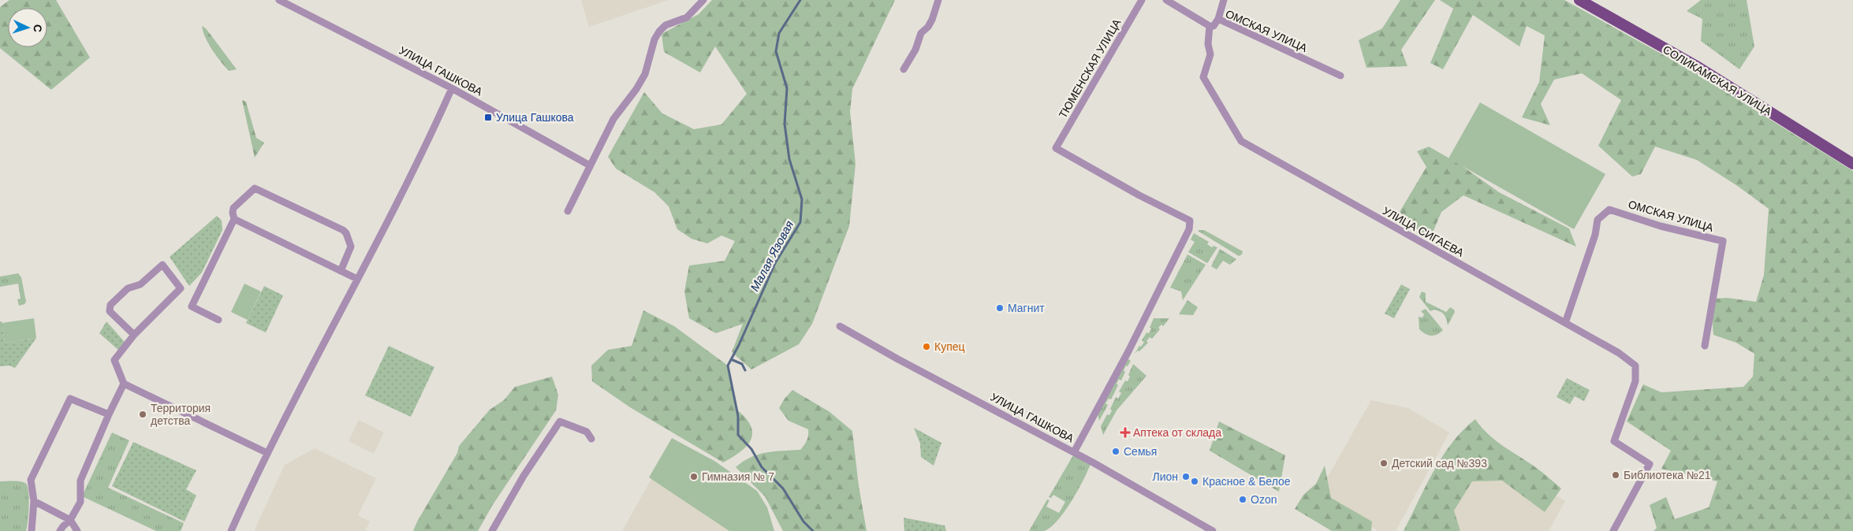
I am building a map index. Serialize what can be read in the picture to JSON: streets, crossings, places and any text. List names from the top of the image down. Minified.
{"streets":{"main road":["СОЛИКАМСКАЯ УЛИЦА"],"street":["ОМСКАЯ УЛИЦА","ТЮМЕНСКАЯ УЛИЦА","УЛИЦА ГАШКОВА","УЛИЦА СИГАЕВА"]},"crossings":[["ОМСКАЯ УЛИЦА","УЛИЦА СИГАЕВА"],["ТЮМЕНСКАЯ УЛИЦА","УЛИЦА ГАШКОВА"]],"water":["Малая Язовая"],"places":{"transit":["Улица Гашкова"],"other":["Магнит","Купец","Территория детства","Семья","Детский сад №393","Библиотека №21","Гимназия № 7","Лион","Красное & Белое","Ozon"],"health":["Аптека от склада"]},"north":"right"}
